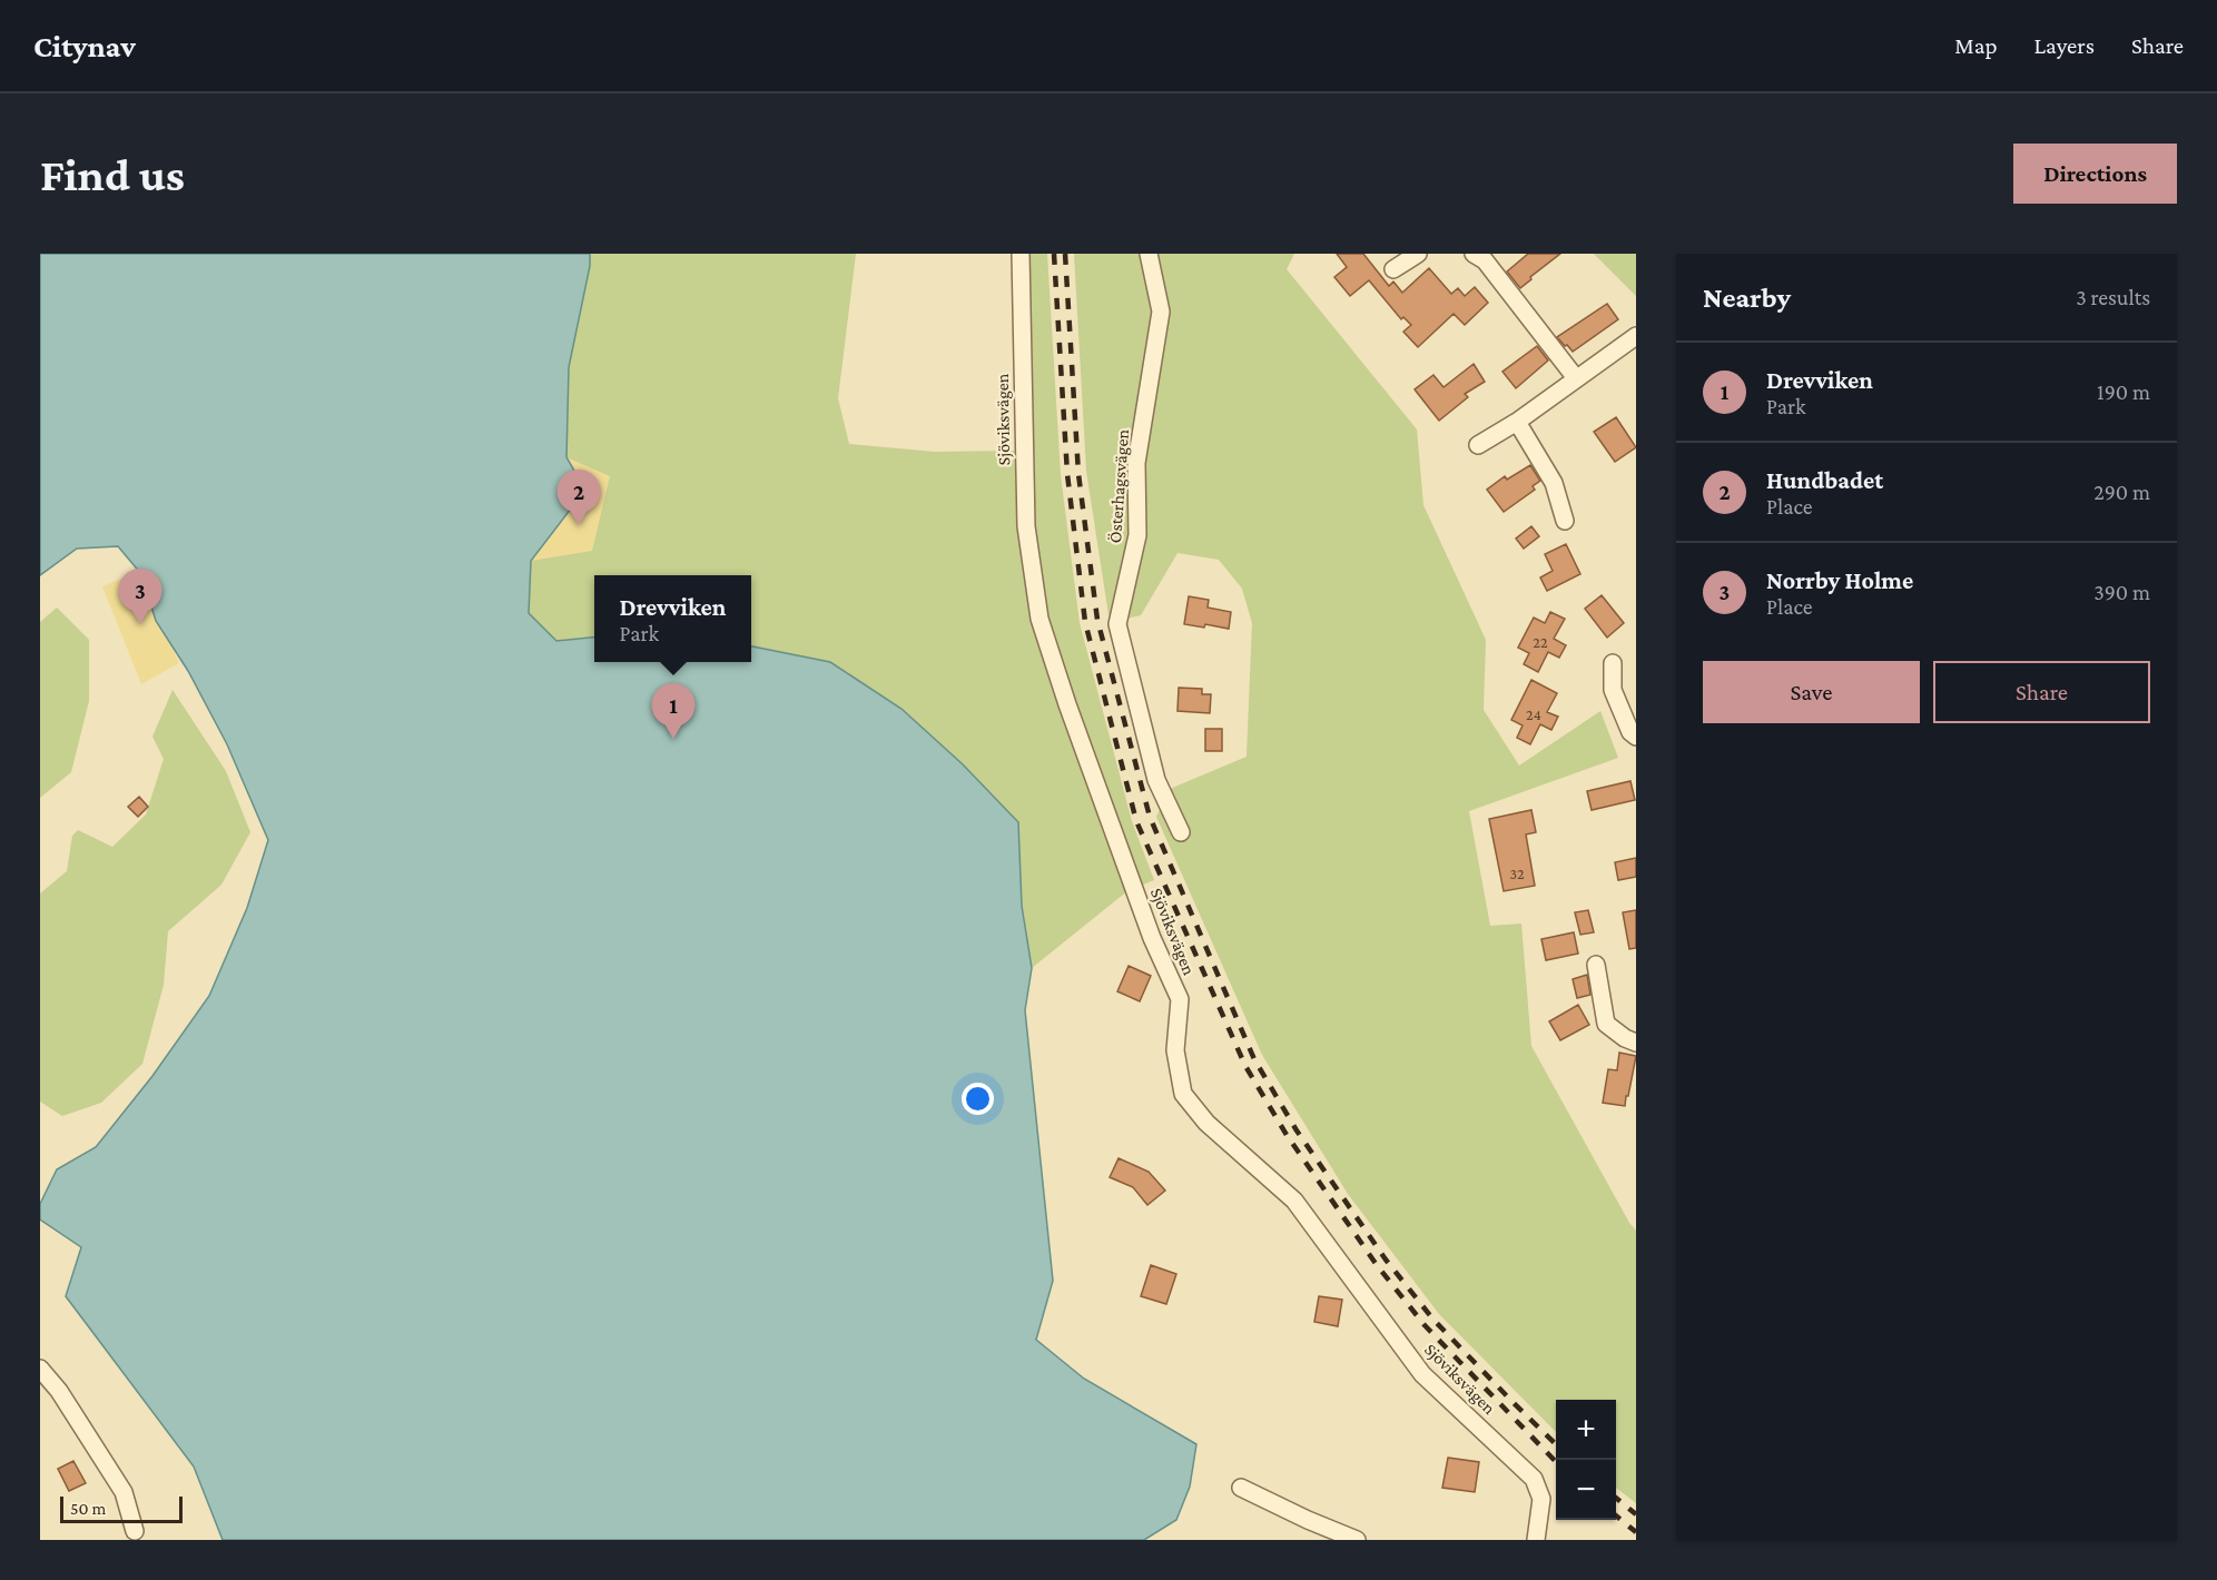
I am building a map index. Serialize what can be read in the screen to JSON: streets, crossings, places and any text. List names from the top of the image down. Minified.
{"streets":{"street":["Sjöviksvägen","Österhagsvägen"]},"house_numbers":["22","24","32"],"scale_bar":"50 m","page":{"header":"Citynav","nav":["Map","Layers","Share"],"buttons":["Directions",["Save","Share"]],"title":"Find us","heading":["Nearby","3 results"],"list":[{"mark":"1","name":"Drevviken","note":"Park","value":"190 m"},{"mark":"2","name":"Hundbadet","note":"Place","value":"290 m"},{"mark":"3","name":"Norrby Holme","note":"Place","value":"390 m"}],"pins":["2","3","1"],"popup":["Drevviken","Park"],"map_buttons":["+","−"],"scale":"50 m"}}
